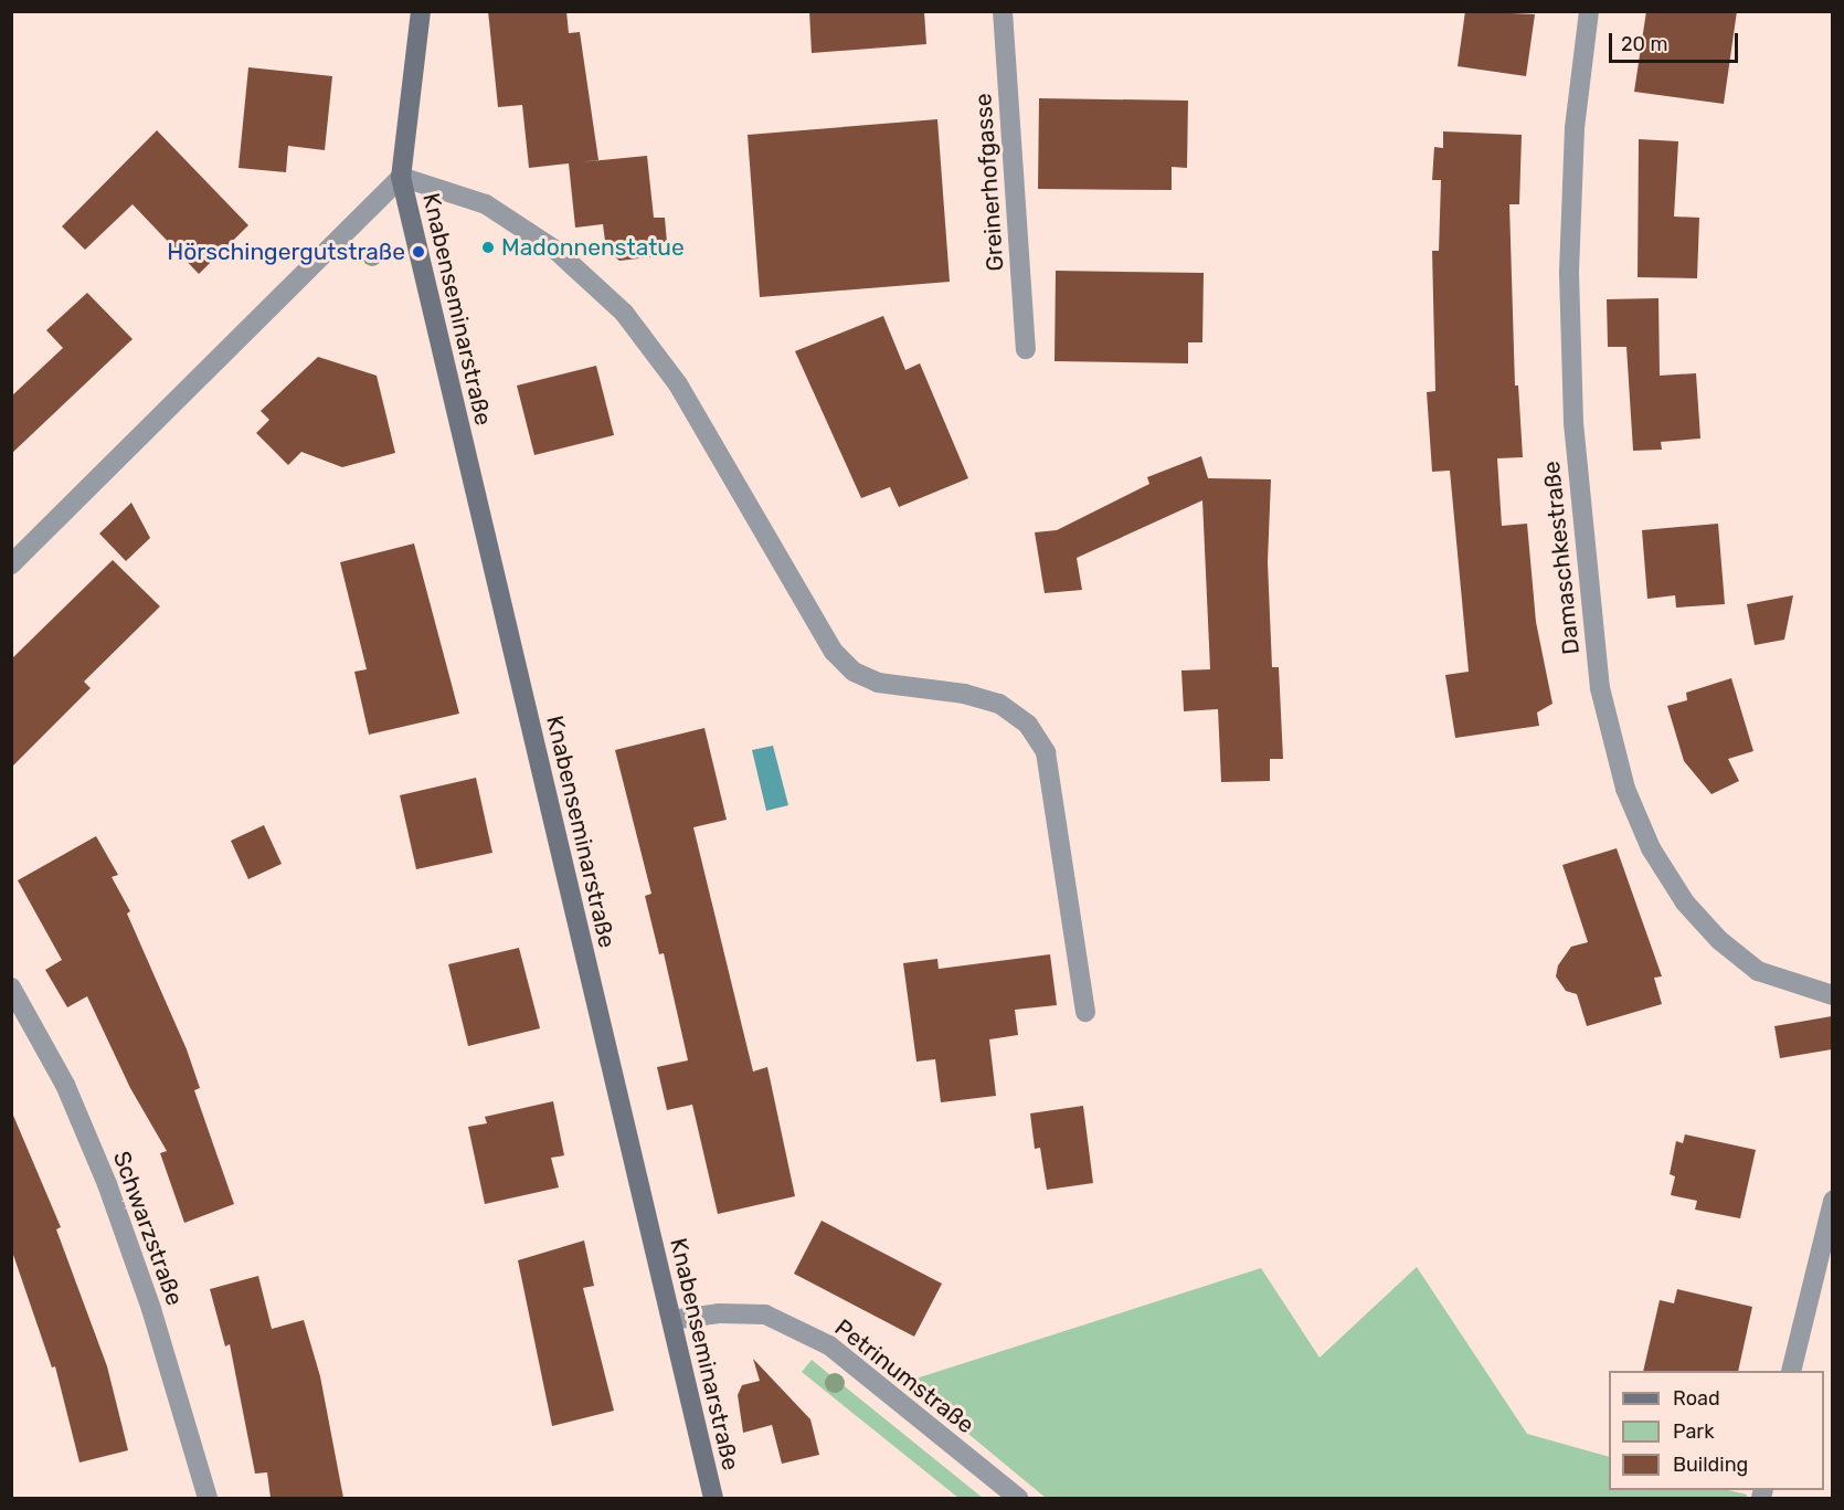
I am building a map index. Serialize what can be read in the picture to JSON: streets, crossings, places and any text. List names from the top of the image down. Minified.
{"streets":{"street":["Greinerhofgasse","Knabenseminarstraße","Damaschkestraße","Schwarzstraße","Petrinumstraße"]},"crossings":[["Knabenseminarstraße","Petrinumstraße"]],"places":["Madonnenstatue","Hörschingergutstraße"],"legend":["Road","Park","Building"],"scale_bar":"20 m"}
